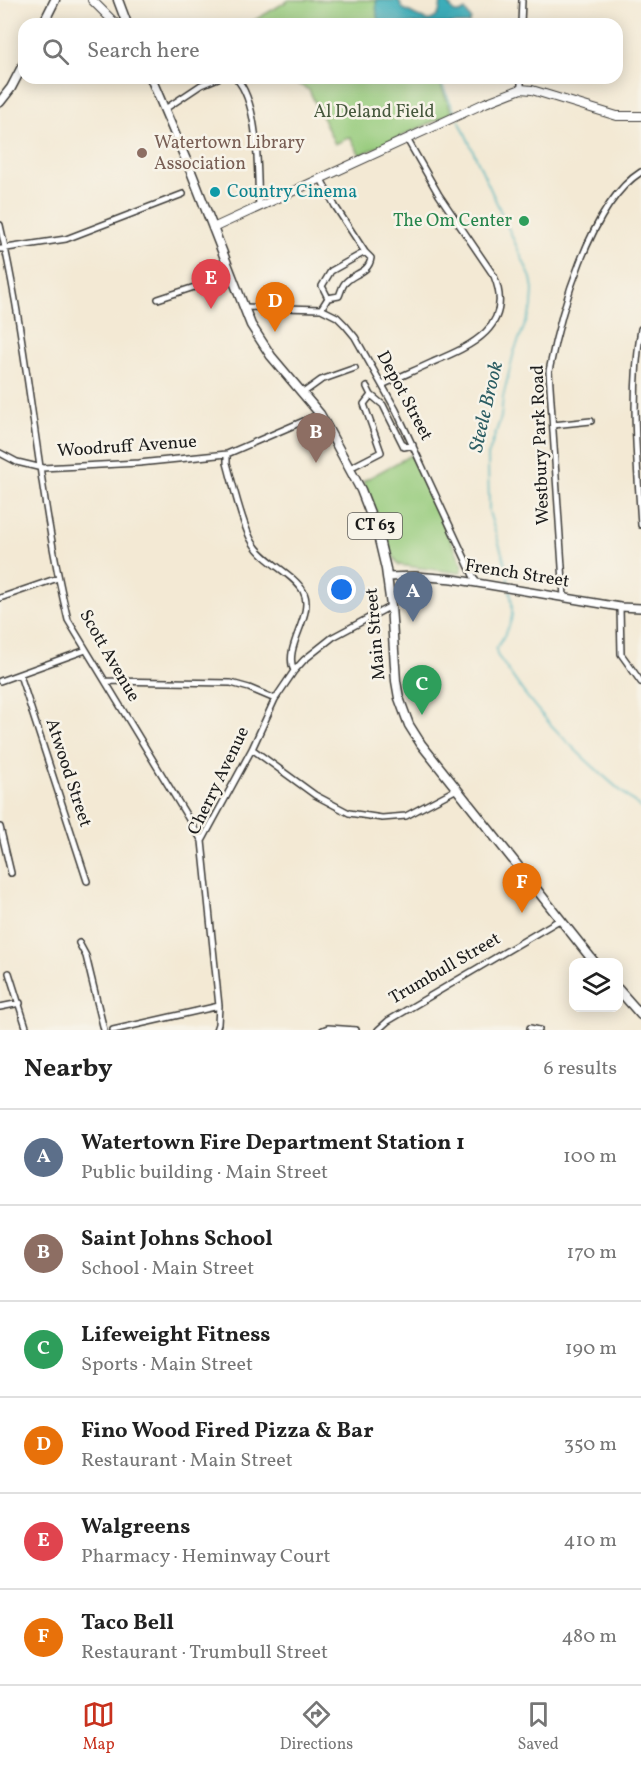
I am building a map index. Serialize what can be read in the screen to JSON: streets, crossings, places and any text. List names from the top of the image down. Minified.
{"streets":{"main road":["CT 63","Main Street"],"street":["Depot Street","Westbury Park Road","Woodruff Avenue","French Street","Scott Avenue","Atwood Street","Cherry Avenue","Trumbull Street"]},"crossings":[["Depot Street","French Street"],["Westbury Park Road","French Street"],["Woodruff Avenue","Main Street"],["Woodruff Avenue","Scott Avenue"],["French Street","Main Street"],["Main Street","Cherry Avenue"],["Main Street","Trumbull Street"],["Scott Avenue","Cherry Avenue"]],"water":["Steele Brook"],"parks":["Al Deland Field"],"places":["Watertown Library Association","Country Cinema","The Om Center"],"page":{"search":"Search here","pins":["E","D","B","A","C","F"],"heading":["Nearby","6 results"],"list":[{"mark":"A","name":"Watertown Fire Department Station 1","note":"Public building · Main Street","value":"100 m"},{"mark":"B","name":"Saint Johns School","note":"School · Main Street","value":"170 m"},{"mark":"C","name":"Lifeweight Fitness","note":"Sports · Main Street","value":"190 m"},{"mark":"D","name":"Fino Wood Fired Pizza & Bar","note":"Restaurant · Main Street","value":"350 m"},{"mark":"E","name":"Walgreens","note":"Pharmacy · Heminway Court","value":"410 m"},{"mark":"F","name":"Taco Bell","note":"Restaurant · Trumbull Street","value":"480 m"}],"nav":["Map","Directions","Saved"]}}
